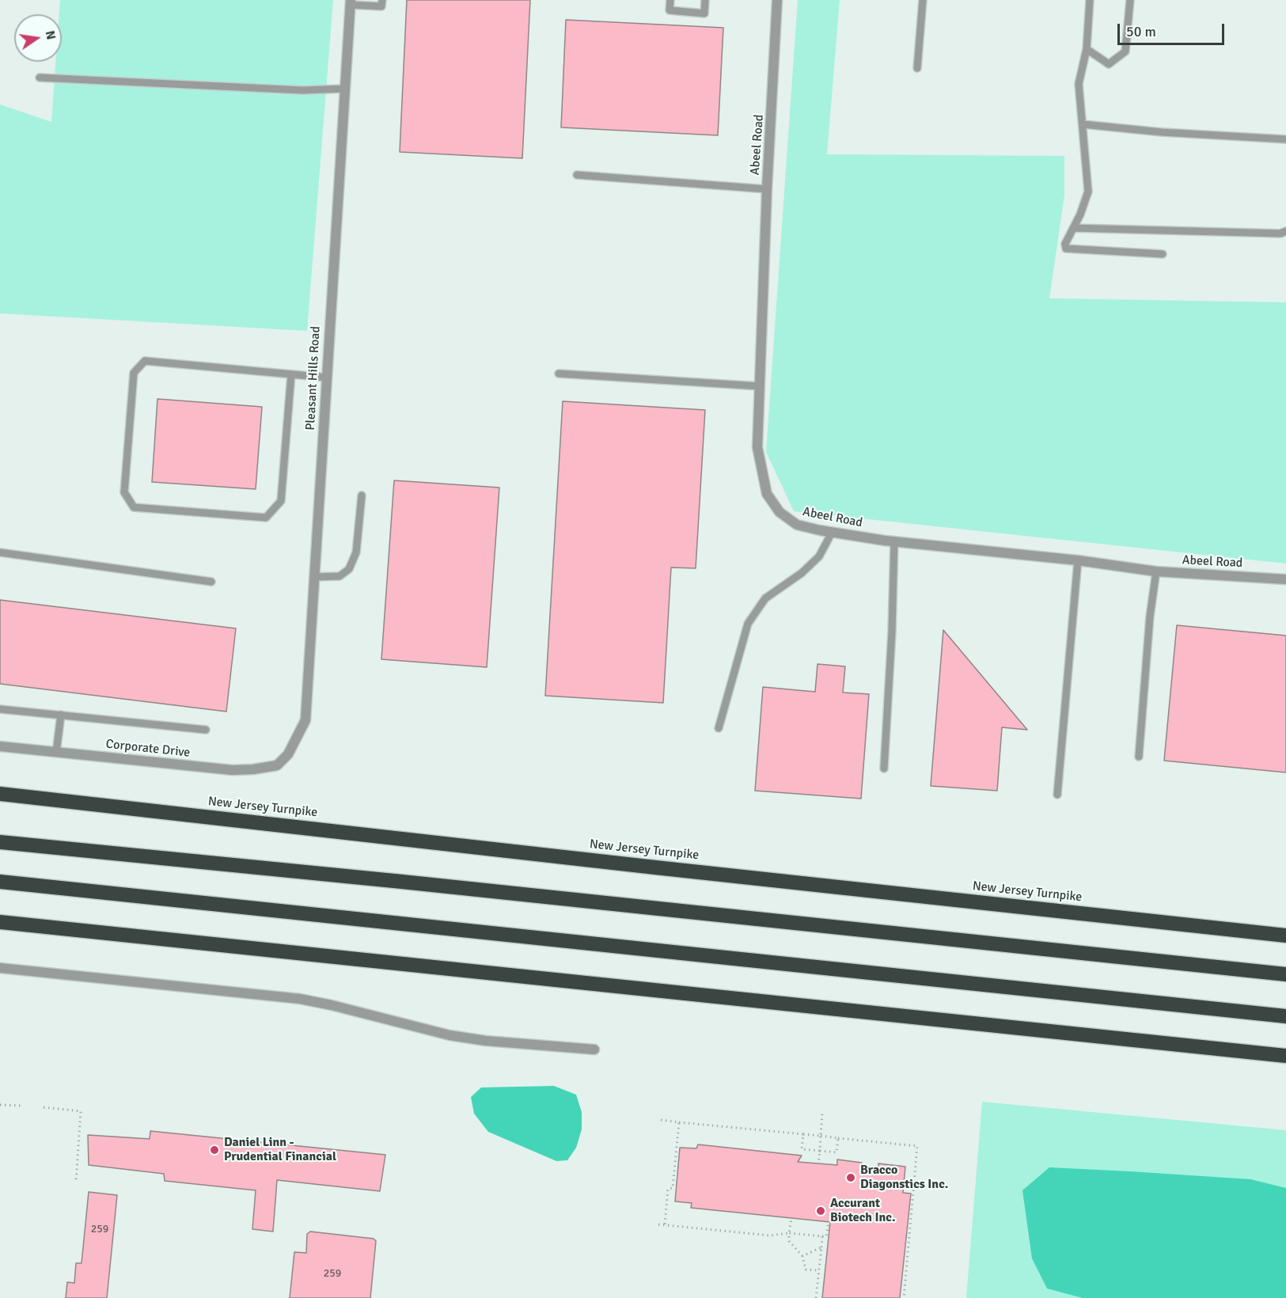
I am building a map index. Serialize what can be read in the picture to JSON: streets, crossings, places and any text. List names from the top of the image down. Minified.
{"streets":{"highway":["New Jersey Turnpike"],"street":["Abeel Road","Pleasant Hills Road","Corporate Drive"]},"crossings":[["Pleasant Hills Road","Corporate Drive"]],"places":["Daniel Linn - Prudential Financial","Bracco Diagonstics Inc.","Accurant Biotech Inc."],"house_numbers":["259","259"],"scale_bar":"50 m","north":"right"}
